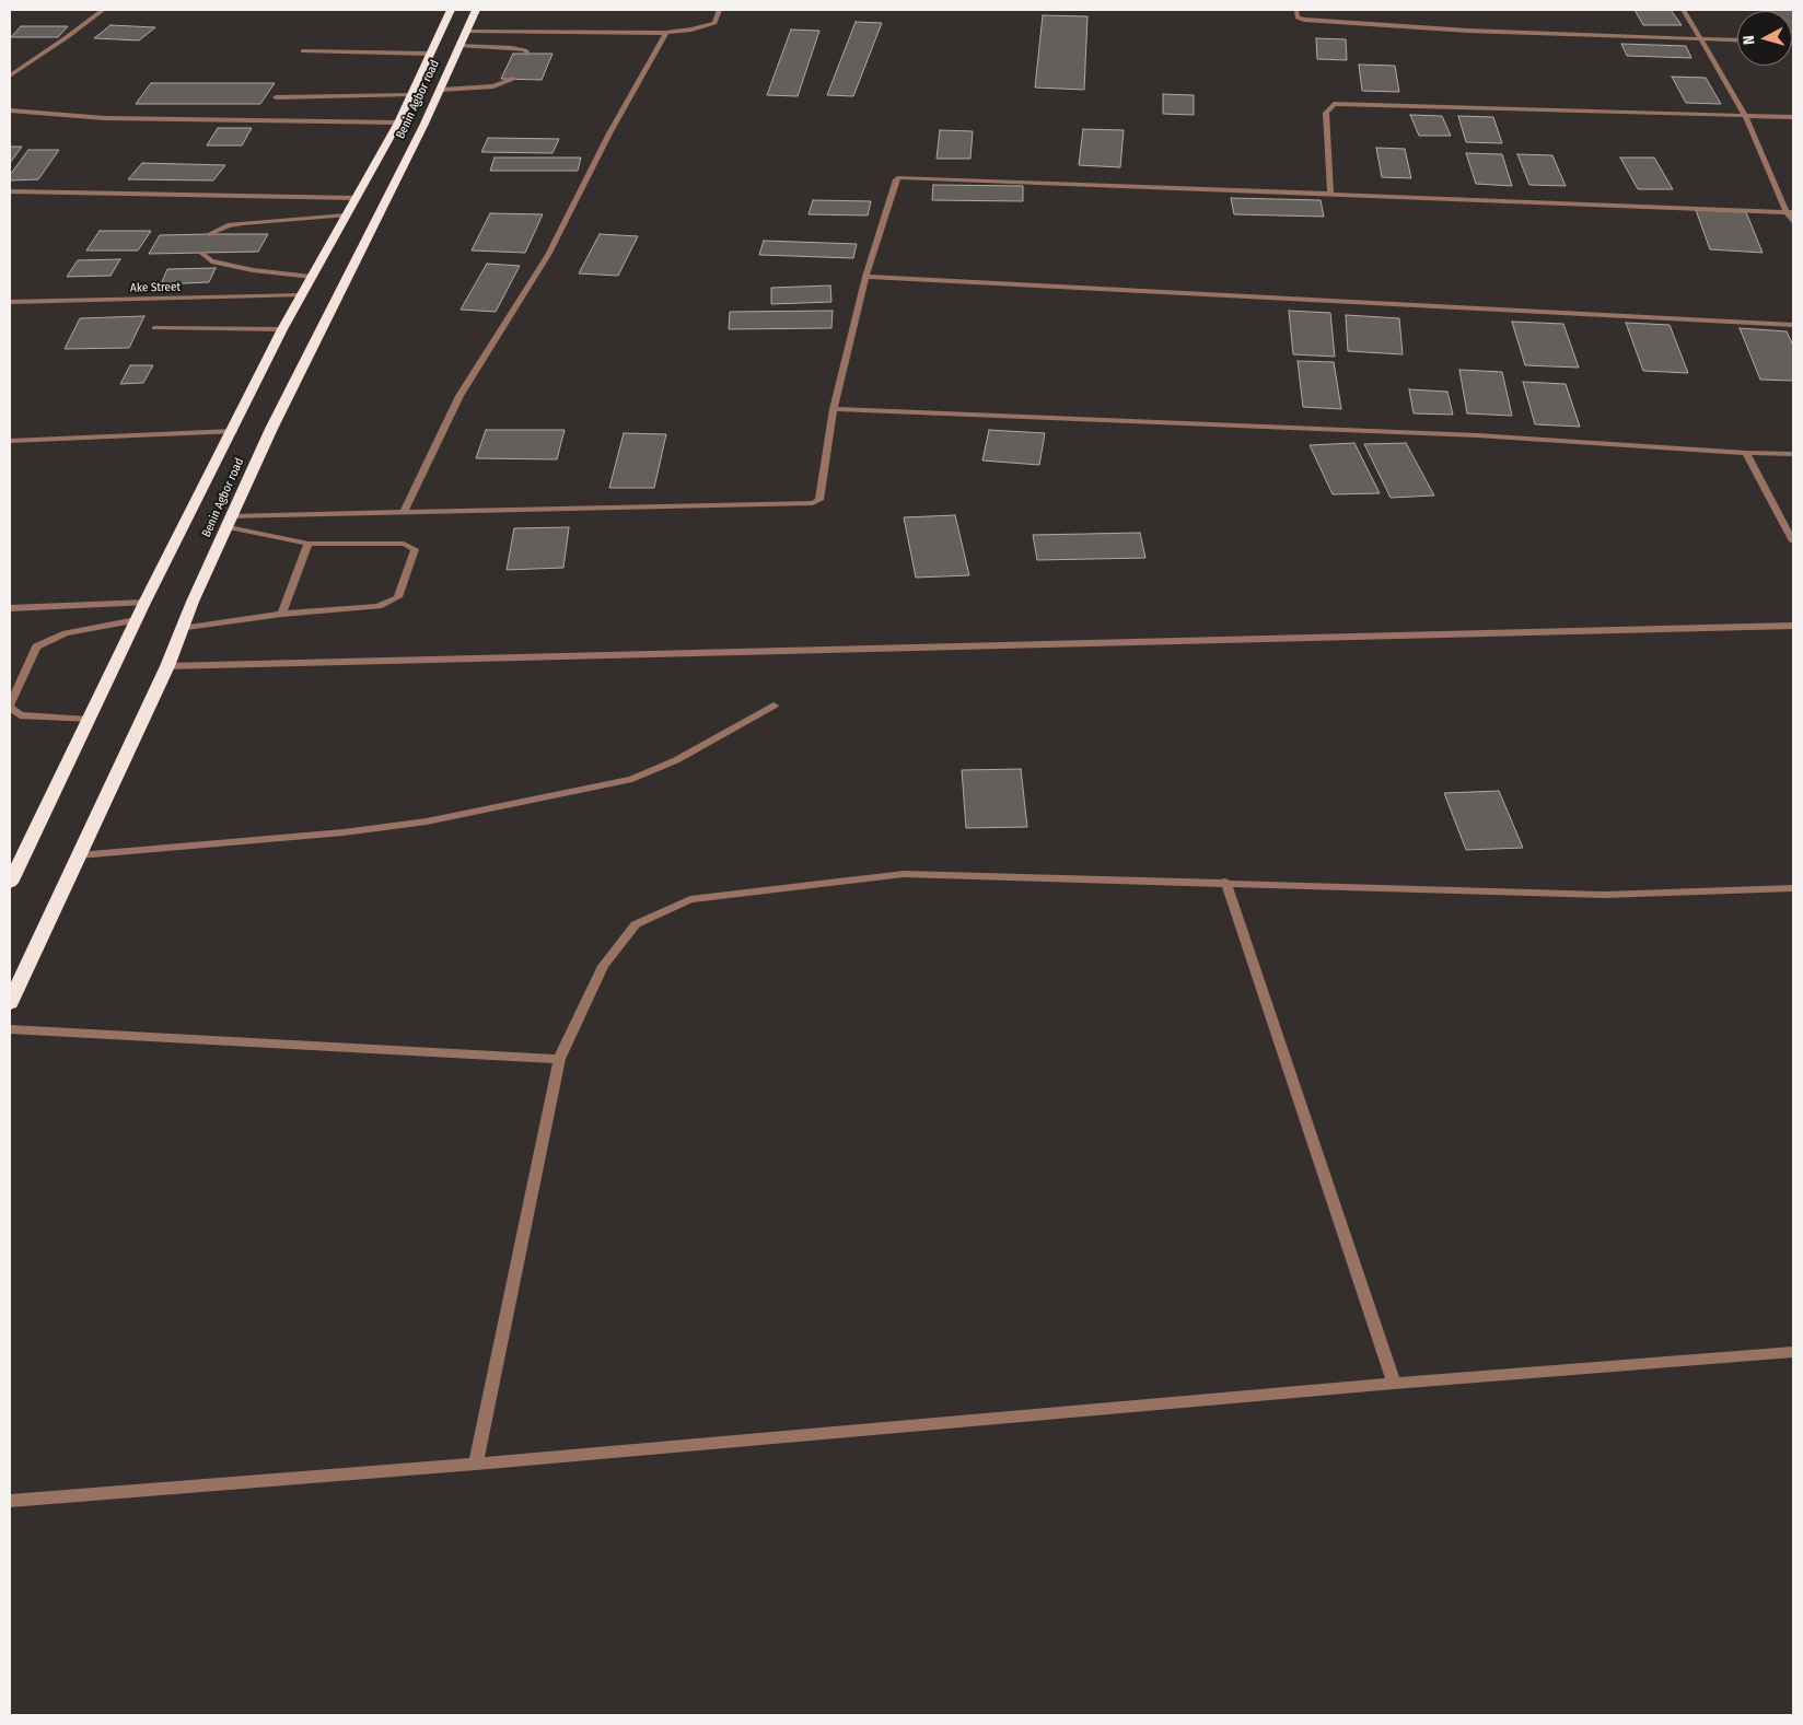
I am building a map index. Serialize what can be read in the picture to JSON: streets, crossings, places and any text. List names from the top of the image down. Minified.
{"streets":{"highway":["Benin Agbor road"],"street":["Ake Street"]},"crossings":[["Benin Agbor road","Ake Street"]],"north":"left"}
